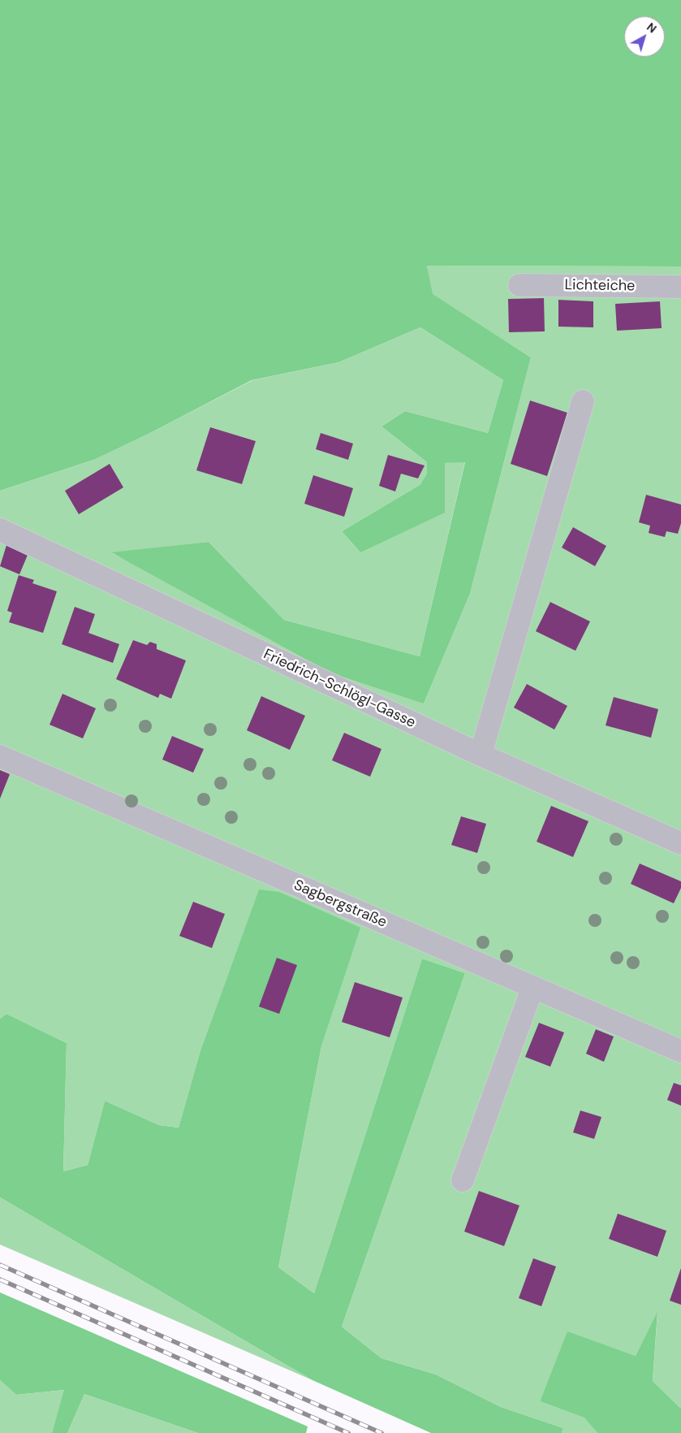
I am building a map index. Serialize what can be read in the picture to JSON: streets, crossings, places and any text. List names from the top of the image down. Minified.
{"streets":{"street":["Lichteiche","Friedrich-Schlögl-Gasse","Sagbergstraße"]},"north":"top right"}
